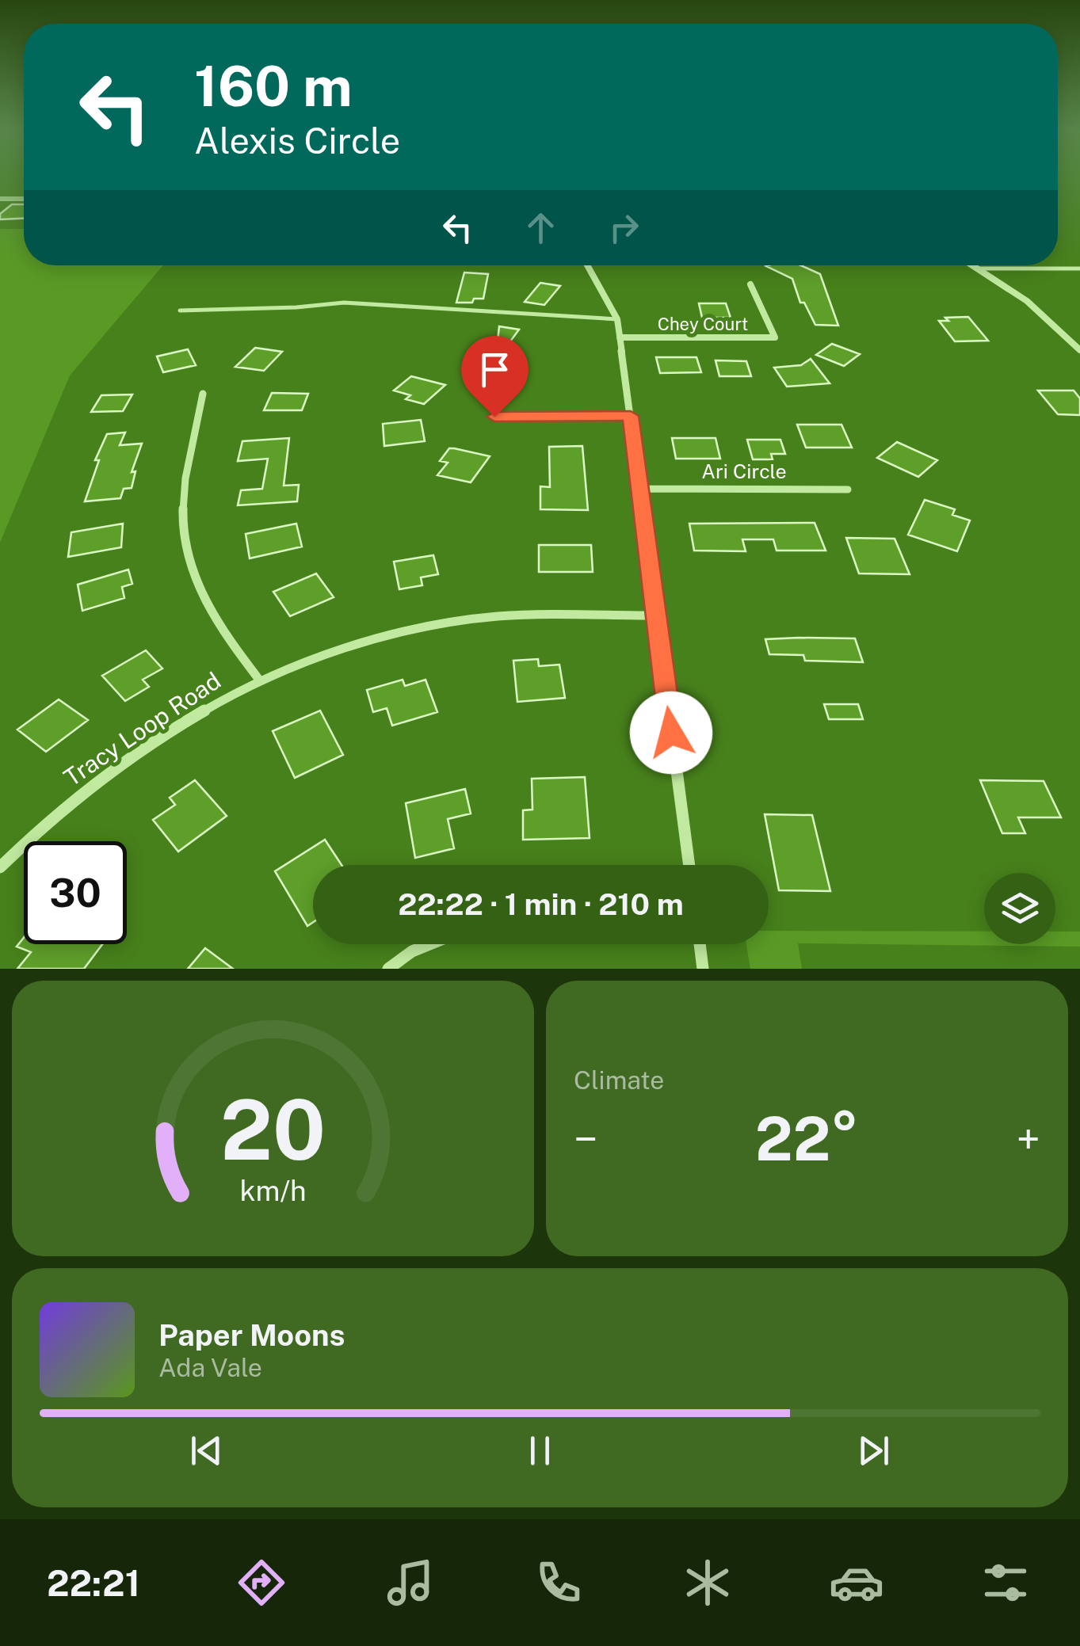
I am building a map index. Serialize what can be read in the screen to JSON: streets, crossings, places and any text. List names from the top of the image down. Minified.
{"streets":{"street":["Chey Court","Ari Circle","Tracy Loop Road"]},"page":{"turn":["160 m","Alexis Circle"],"limit":"30","trip":"22:22 · 1 min · 210 m","tile":"Climate","heat":["−","22°","+"],"song":["Paper Moons","Ada Vale"],"tabs":"22:21","gauge":["20","km/h"]}}
